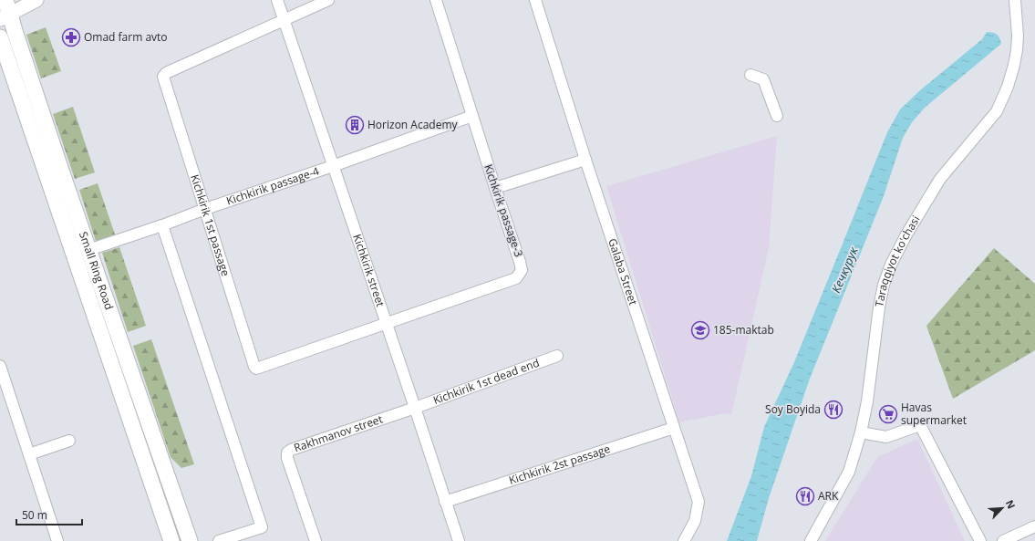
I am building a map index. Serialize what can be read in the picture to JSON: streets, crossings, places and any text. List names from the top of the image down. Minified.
{"streets":{"highway":["Small Ring Road"],"street":["Kichkirik passage-4","Kichkirik passage-3","Kichkirik 1st passage","Taraqqiyot ko'chasi","Kichkirik street","Galaba Street","Kichkirik 1st dead end","Rakhmanov street","Kichkirik 2st passage"]},"crossings":[["Kichkirik passage-4","Kichkirik 1st passage"],["Kichkirik passage-4","Kichkirik street"],["Kichkirik passage-4","Small Ring Road"],["Kichkirik passage-3","Kichkirik 1st passage"],["Kichkirik passage-3","Kichkirik street"],["Kichkirik 1st passage","Kichkirik street"],["Kichkirik street","Kichkirik 1st dead end"],["Kichkirik street","Rakhmanov street"],["Kichkirik street","Kichkirik 2st passage"],["Galaba Street","Kichkirik 2st passage"],["Kichkirik 1st dead end","Rakhmanov street"]],"water":["Кечкурук"],"places":{"pharmacy":["Omad farm avto"],"building":["Horizon Academy"],"school or university":["185-maktab"],"restaurant":["Soy Boyida","ARK"],"supermarket":["Havas supermarket"]},"scale_bar":"50 m","north":"top right"}
